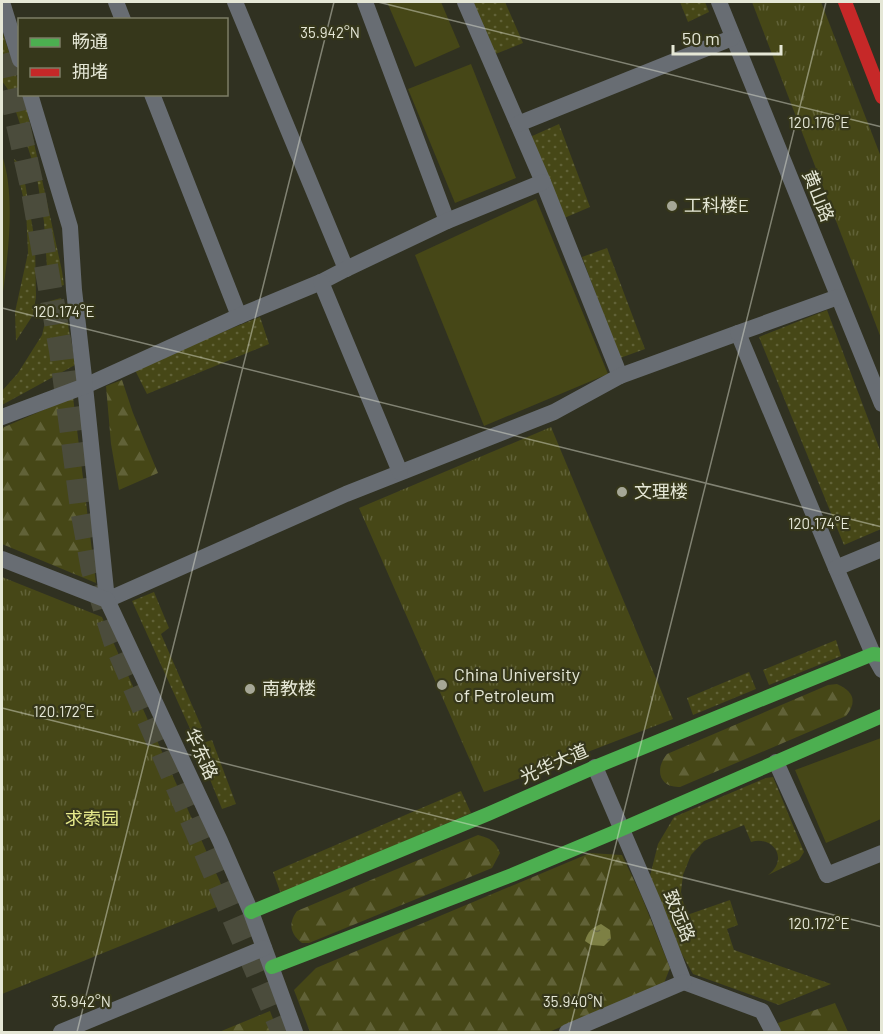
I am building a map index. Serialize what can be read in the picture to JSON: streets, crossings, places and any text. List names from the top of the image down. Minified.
{"streets":{"street":["黄山路","华东路","光华大道","致远路"]},"crossings":[["华东路","光华大道"],["光华大道","致远路"]],"parks":["求索园"],"places":["工科楼E","文理楼","China University of Petroleum","南教楼"],"legend":["畅通","拥堵"],"scale_bar":"50 m","coordinates":["35.942°N","120.176°E","120.174°E","120.172°E","35.940°N"]}
